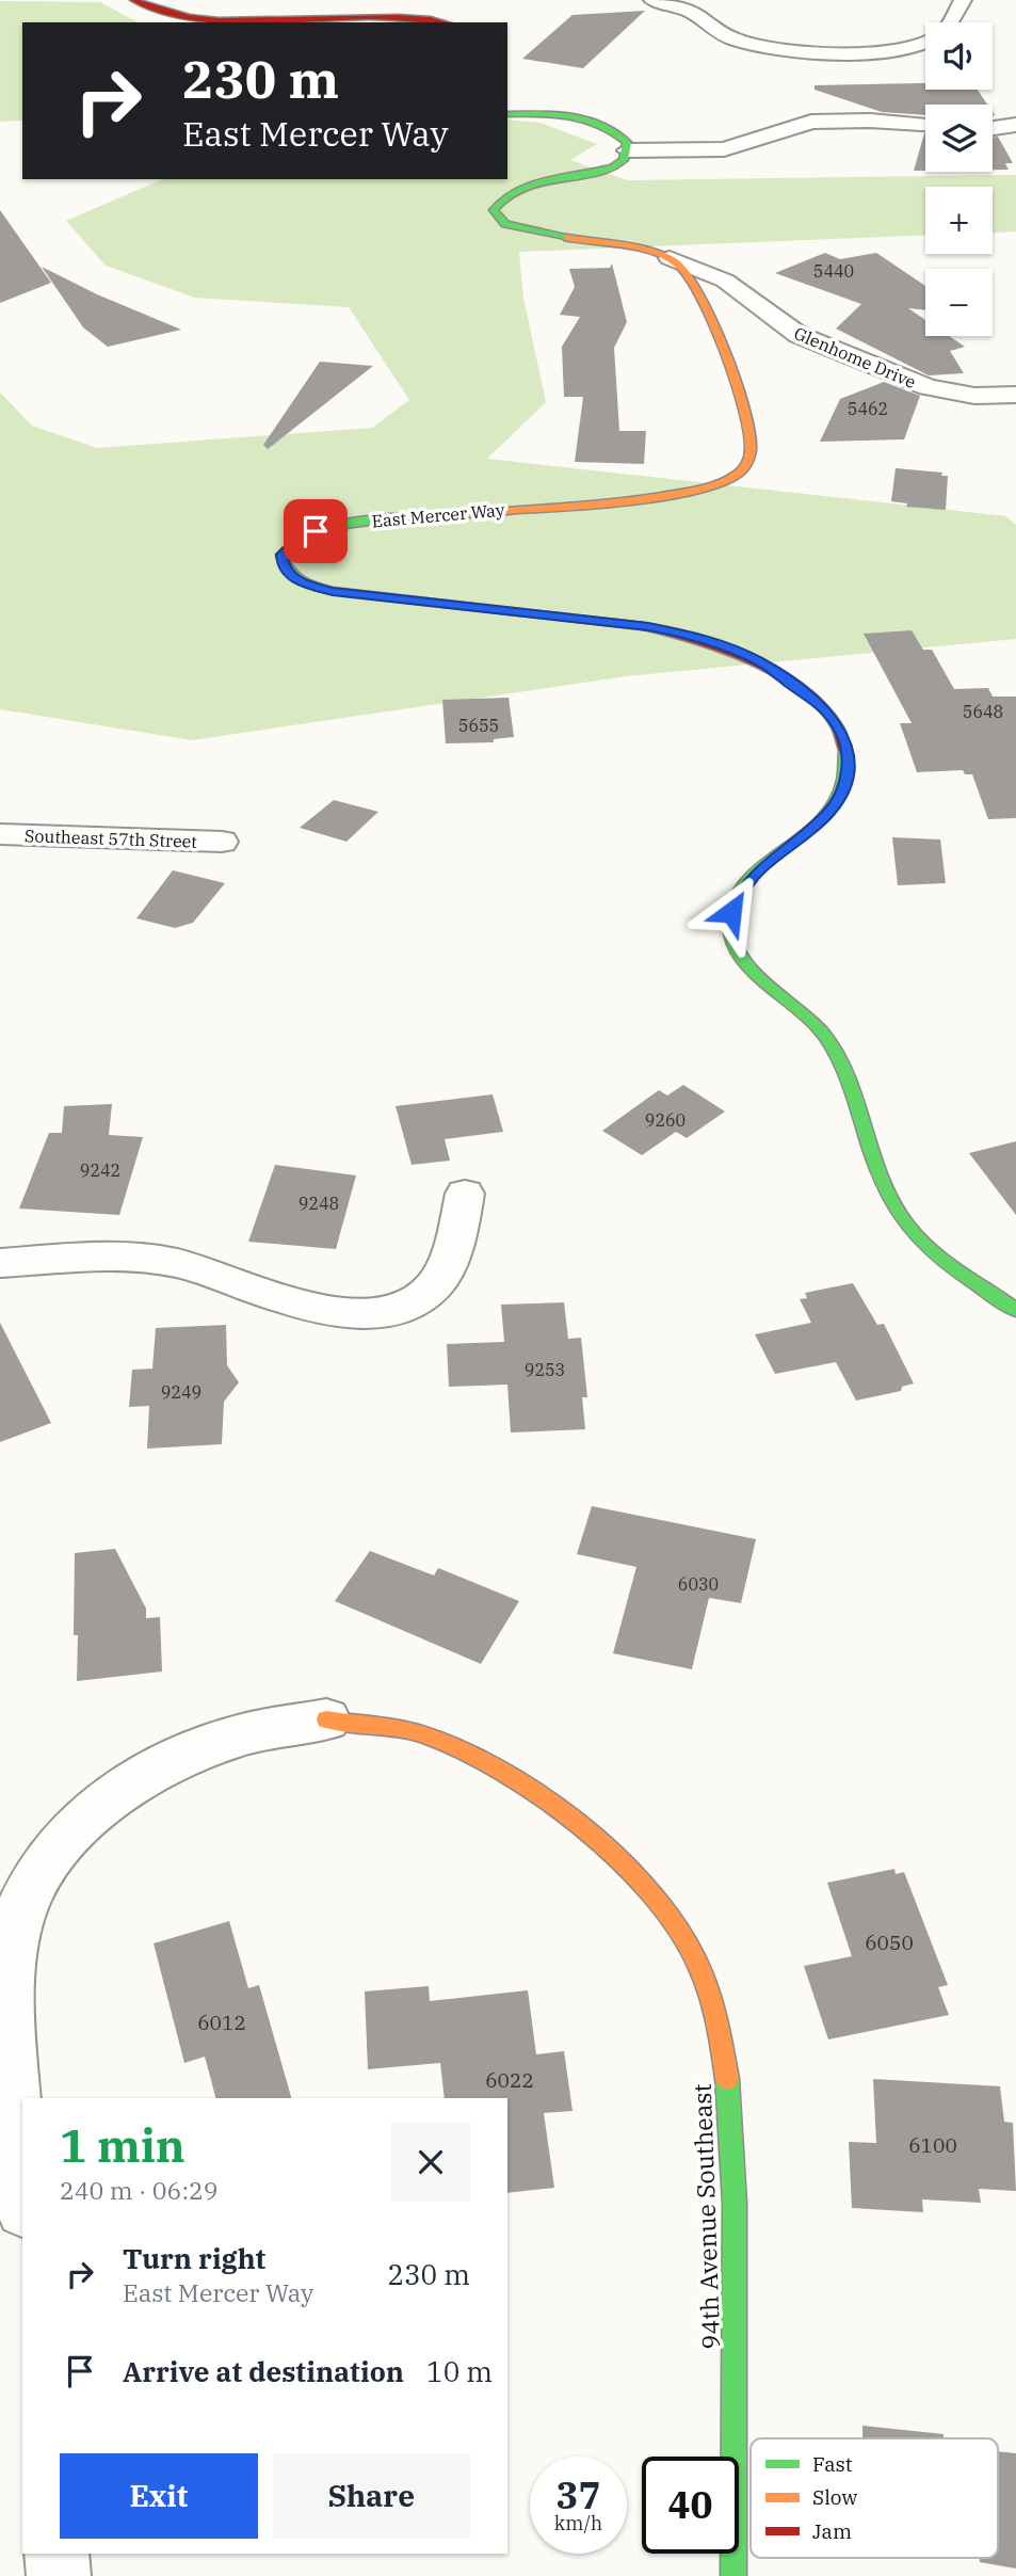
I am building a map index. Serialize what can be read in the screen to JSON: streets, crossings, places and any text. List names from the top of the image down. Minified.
{"streets":{"street":["Glenhome Drive","East Mercer Way","Southeast 57th Street","94th Avenue Southeast"]},"crossings":[["Glenhome Drive","East Mercer Way"]],"house_numbers":["5440","5462","5648","5655","9260","9242","9248","9253","9249","6030","6050","6012","6022","6100"],"legend":["Fast","Slow","Jam"],"page":{"map_buttons":["+","−"],"turn":["230 m","East Mercer Way"],"heading":["1 min","240 m · 06:29"],"list":[{"name":"Turn right","note":"East Mercer Way","value":"230 m"},{"name":"Arrive at destination","value":"10 m"}],"buttons":["Exit","Share"],"speed":"37 km/h","limit":"40"}}
